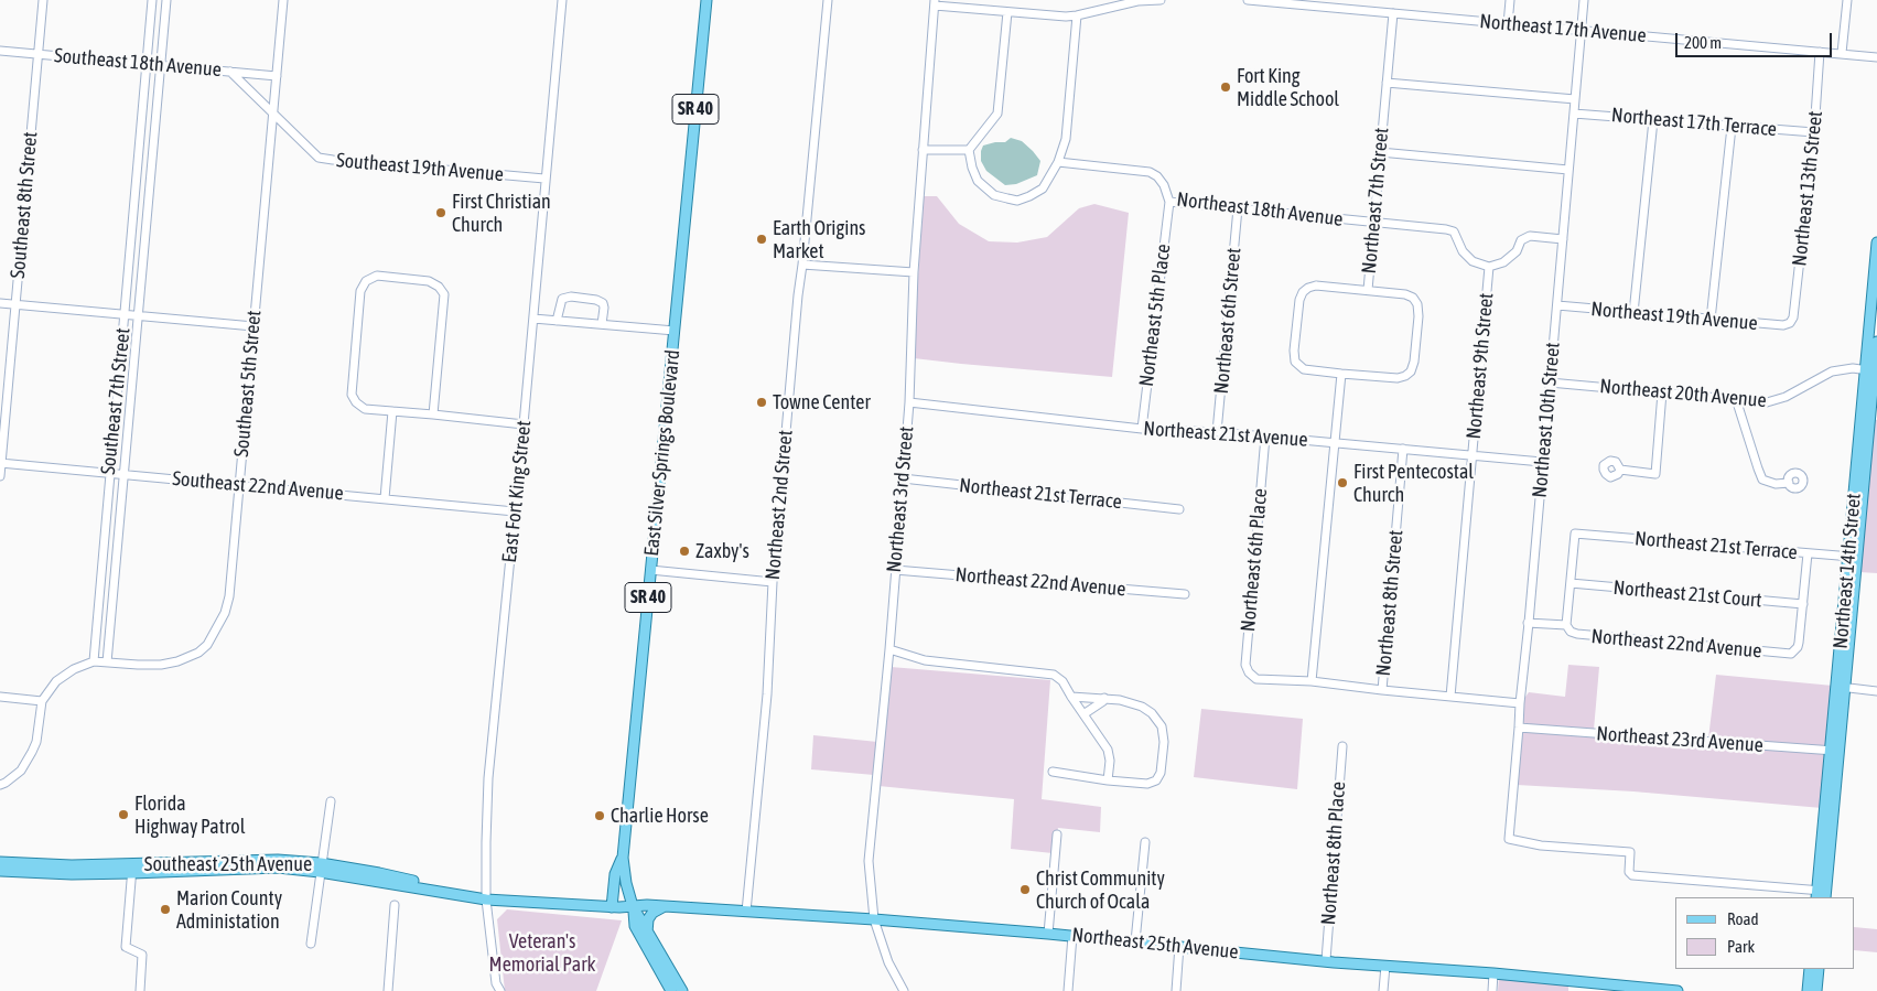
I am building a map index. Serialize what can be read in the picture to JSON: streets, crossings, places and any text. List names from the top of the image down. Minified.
{"streets":{"main road":["SR 40","East Silver Springs Boulevard","Northeast 14th Street","Southeast 25th Avenue","Northeast 25th Avenue"],"street":["Northeast 17th Avenue","Southeast 18th Avenue","Northeast 17th Terrace","Southeast 19th Avenue","Northeast 13th Street","Northeast 7th Street","Southeast 8th Street","Northeast 18th Avenue","Northeast 5th Place","Northeast 19th Avenue","Northeast 6th Street","Northeast 9th Street","Southeast 5th Street","Northeast 20th Avenue","Southeast 7th Street","Northeast 10th Street","Northeast 21st Avenue","Southeast 22nd Avenue","East Fort King Street","Northeast 21st Terrace","Northeast 3rd Street","Northeast 2nd Street","Northeast 6th Place","Northeast 22nd Avenue","Northeast 21st Court","Northeast 8th Street","Northeast 23rd Avenue","Northeast 8th Place"]},"crossings":[["Northeast 17th Avenue","Northeast 13th Street"],["Northeast 17th Avenue","Northeast 7th Street"],["Northeast 17th Avenue","Northeast 10th Street"],["Southeast 18th Avenue","Southeast 19th Avenue"],["Southeast 18th Avenue","Southeast 8th Street"],["Southeast 18th Avenue","Southeast 5th Street"],["Southeast 18th Avenue","Southeast 7th Street"],["Northeast 17th Terrace","Northeast 13th Street"],["Northeast 17th Terrace","Northeast 10th Street"],["Southeast 19th Avenue","Southeast 5th Street"],["Southeast 19th Avenue","East Fort King Street"],["Northeast 13th Street","Northeast 19th Avenue"],["Northeast 7th Street","Northeast 18th Avenue"],["Southeast 8th Street","Southeast 22nd Avenue"],["Northeast 18th Avenue","Northeast 5th Place"],["Northeast 18th Avenue","Northeast 6th Street"],["Northeast 18th Avenue","Northeast 9th Street"],["Northeast 5th Place","Northeast 21st Avenue"],["Northeast 19th Avenue","Northeast 10th Street"],["Northeast 6th Street","Northeast 21st Avenue"],["Northeast 9th Street","Northeast 21st Avenue"],["Southeast 5th Street","Southeast 7th Street"],["Southeast 5th Street","Southeast 22nd Avenue"],["Northeast 20th Avenue","Northeast 10th Street"],["Northeast 20th Avenue","Northeast 14th Street"],["Southeast 7th Street","Southeast 22nd Avenue"],["Northeast 10th Street","Northeast 21st Avenue"],["Northeast 10th Street","Northeast 14th Street"],["Northeast 10th Street","Northeast 22nd Avenue"],["Northeast 10th Street","Northeast 23rd Avenue"],["Northeast 21st Avenue","Northeast 3rd Street"],["Northeast 21st Avenue","Northeast 6th Place"],["Northeast 21st Avenue","Northeast 8th Street"],["East Silver Springs Boulevard","Southeast 25th Avenue"],["East Silver Springs Boulevard","Northeast 25th Avenue"],["Southeast 22nd Avenue","East Fort King Street"],["East Fort King Street","Southeast 25th Avenue"],["Northeast 21st Terrace","Northeast 3rd Street"],["Northeast 21st Terrace","Northeast 14th Street"],["Northeast 21st Terrace","Northeast 21st Court"],["Northeast 3rd Street","Northeast 22nd Avenue"],["Northeast 3rd Street","Northeast 25th Avenue"],["Northeast 2nd Street","Northeast 25th Avenue"],["Northeast 14th Street","Northeast 23rd Avenue"],["Northeast 22nd Avenue","Northeast 21st Court"],["Northeast 8th Place","Northeast 25th Avenue"],["Southeast 25th Avenue","Northeast 25th Avenue"]],"parks":["Veteran's Memorial Park"],"places":["Fort King Middle School","First Christian Church","Earth Origins Market","Towne Center","First Pentecostal Church","Zaxby's","Florida Highway Patrol","Charlie Horse","Christ Community Church of Ocala","Marion County Administation"],"legend":["Road","Park"],"scale_bar":"200 m"}
